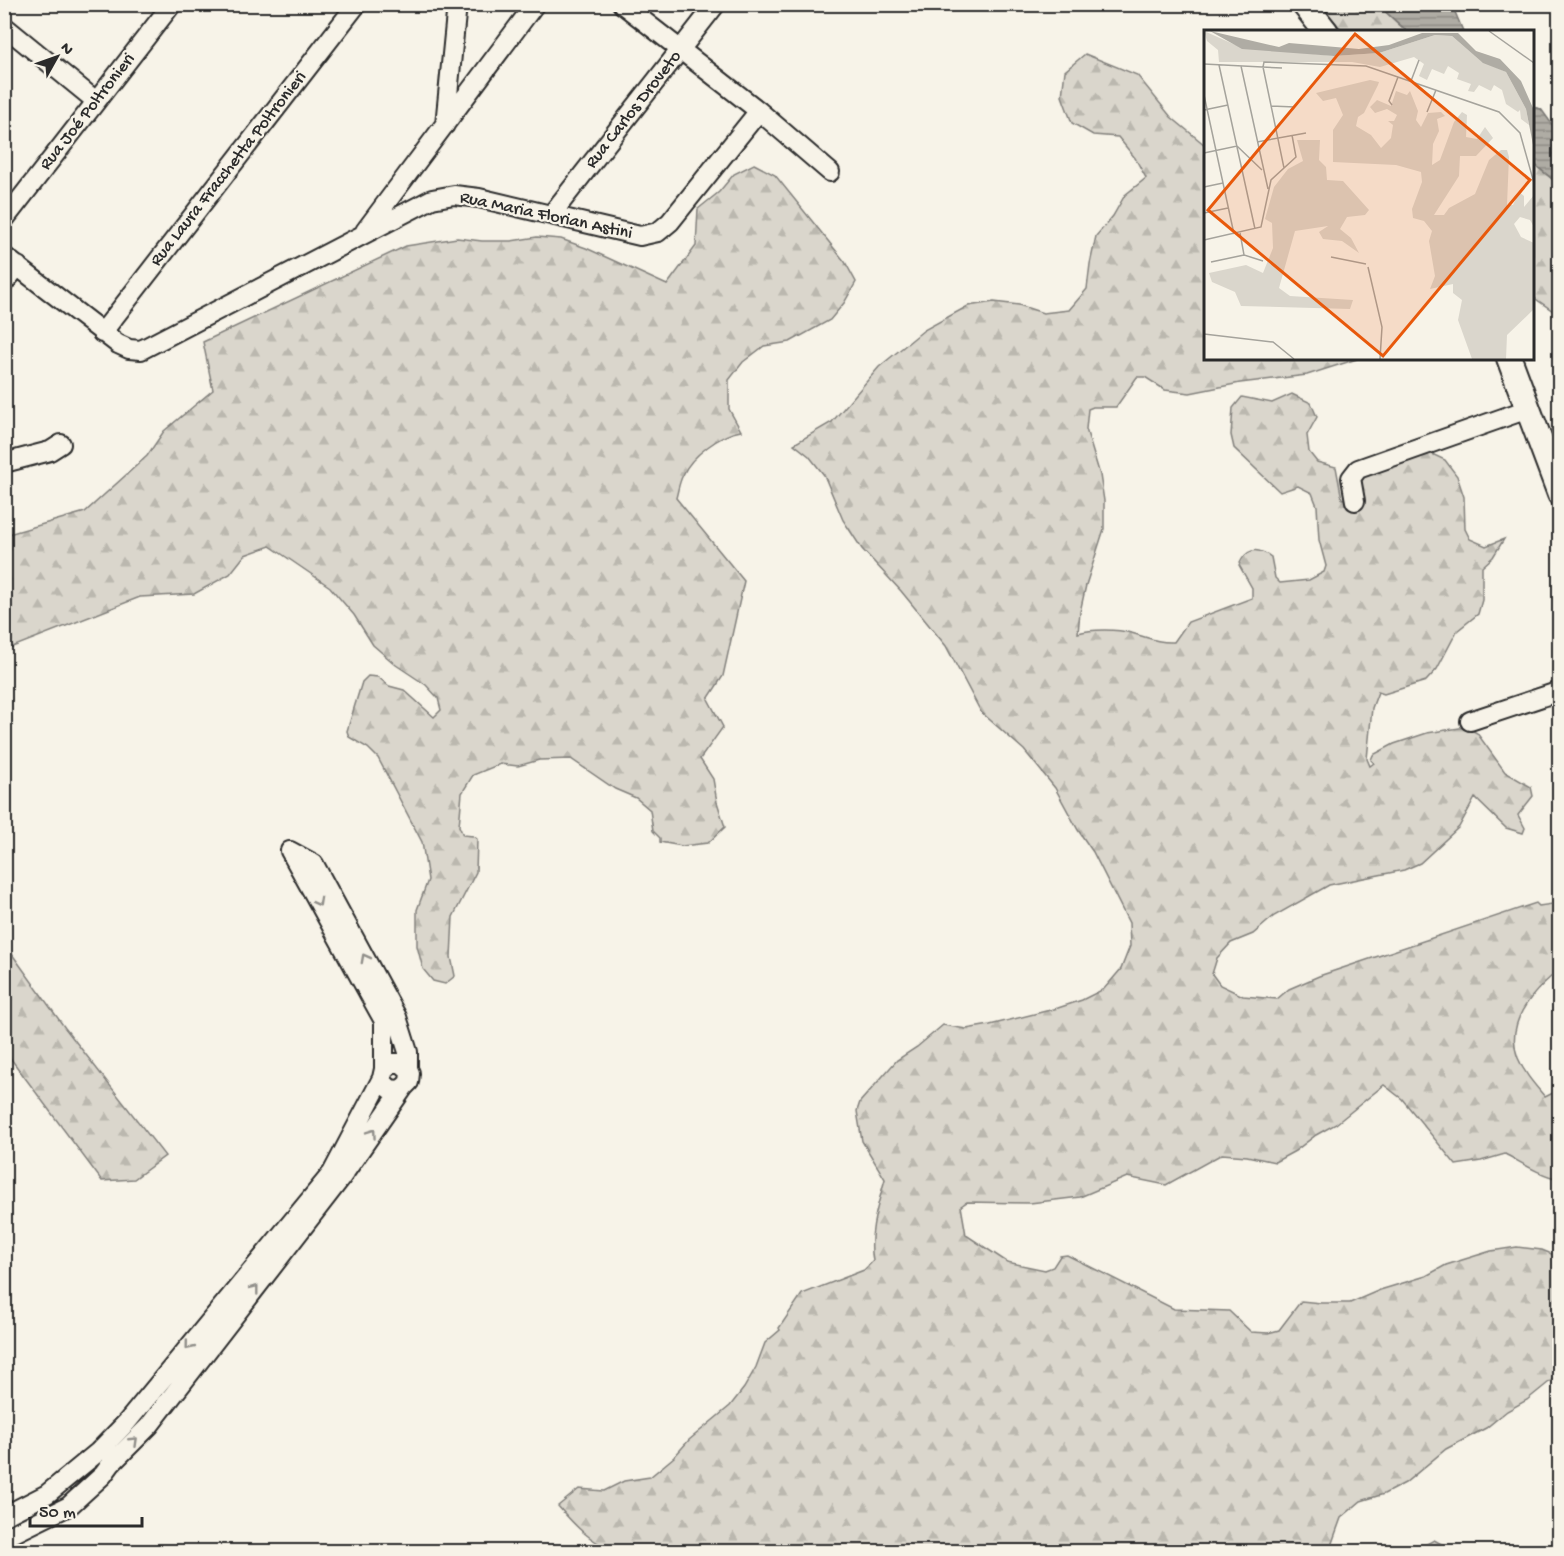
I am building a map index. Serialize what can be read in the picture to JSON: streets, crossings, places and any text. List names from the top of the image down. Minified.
{"streets":{"street":["Rua Carlos Droveto","Rua Joé Poltronieri","Rua Laura Fracchetta Poltronieri","Rua Maria Florian Astini"]},"crossings":[["Rua Carlos Droveto","Rua Maria Florian Astini"],["Rua Laura Fracchetta Poltronieri","Rua Maria Florian Astini"]],"scale_bar":"50 m","north":"top right"}
